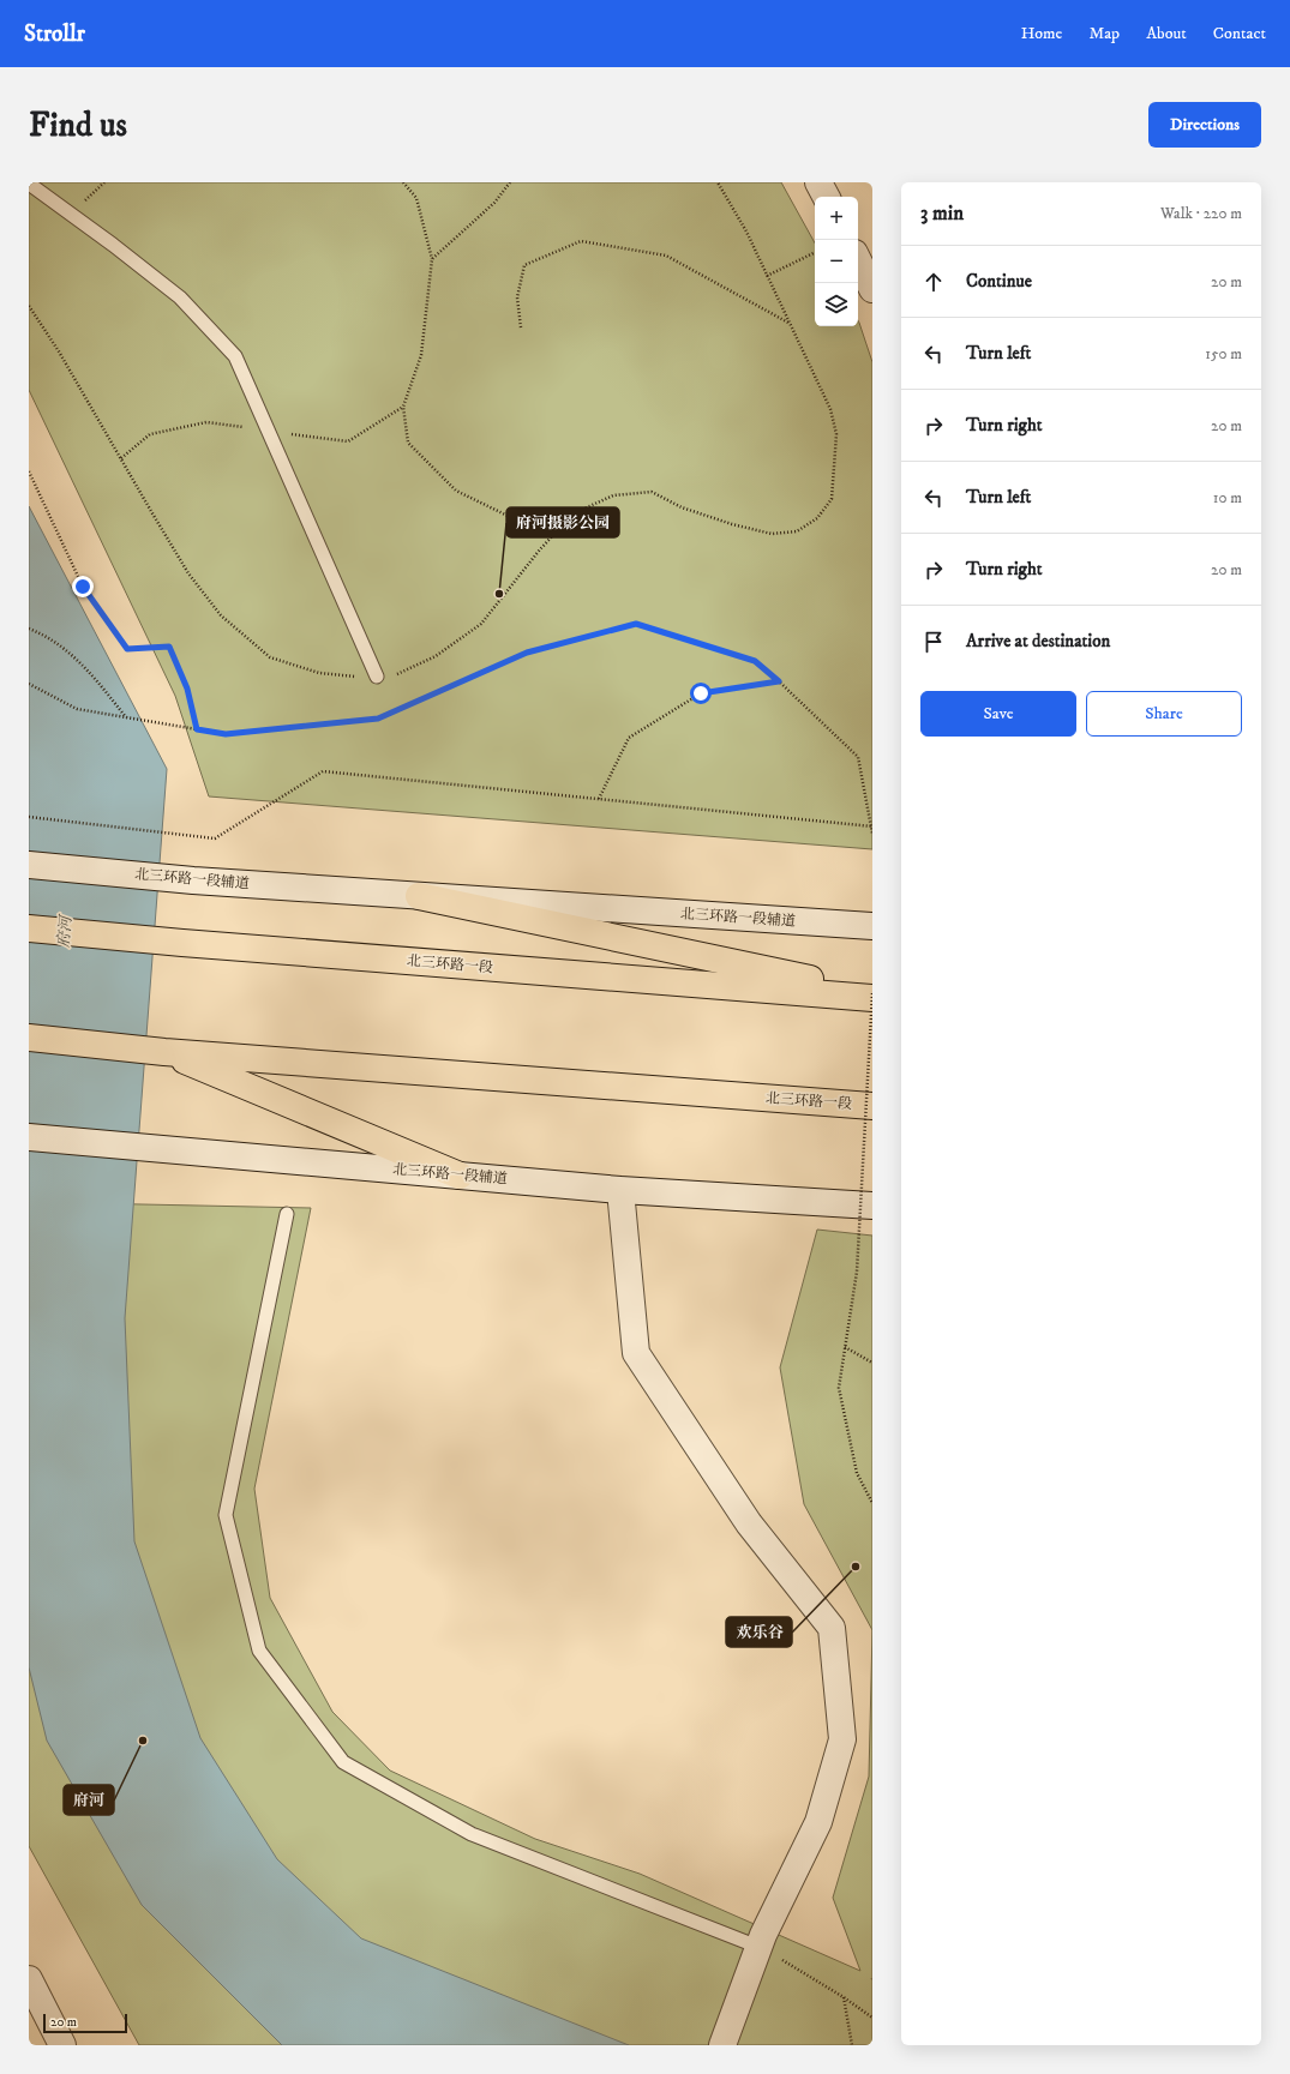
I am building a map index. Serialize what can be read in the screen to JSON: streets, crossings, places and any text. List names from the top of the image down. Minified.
{"streets":{"highway":["北三环路一段"],"main road":["北三环路一段辅道"]},"water":["府河"],"places":["府河摄影公园","欢乐谷","府河"],"scale_bar":"20 m","page":{"header":"Strollr","nav":["Home","Map","About","Contact"],"buttons":["Directions",["Save","Share"]],"title":"Find us","heading":["3 min","Walk · 220 m"],"map_buttons":["+","−"],"list":[["Continue","20 m"],["Turn left","150 m"],["Turn right","20 m"],["Turn left","10 m"],["Turn right","20 m"],"Arrive at destination"],"scale":"20 m"}}
